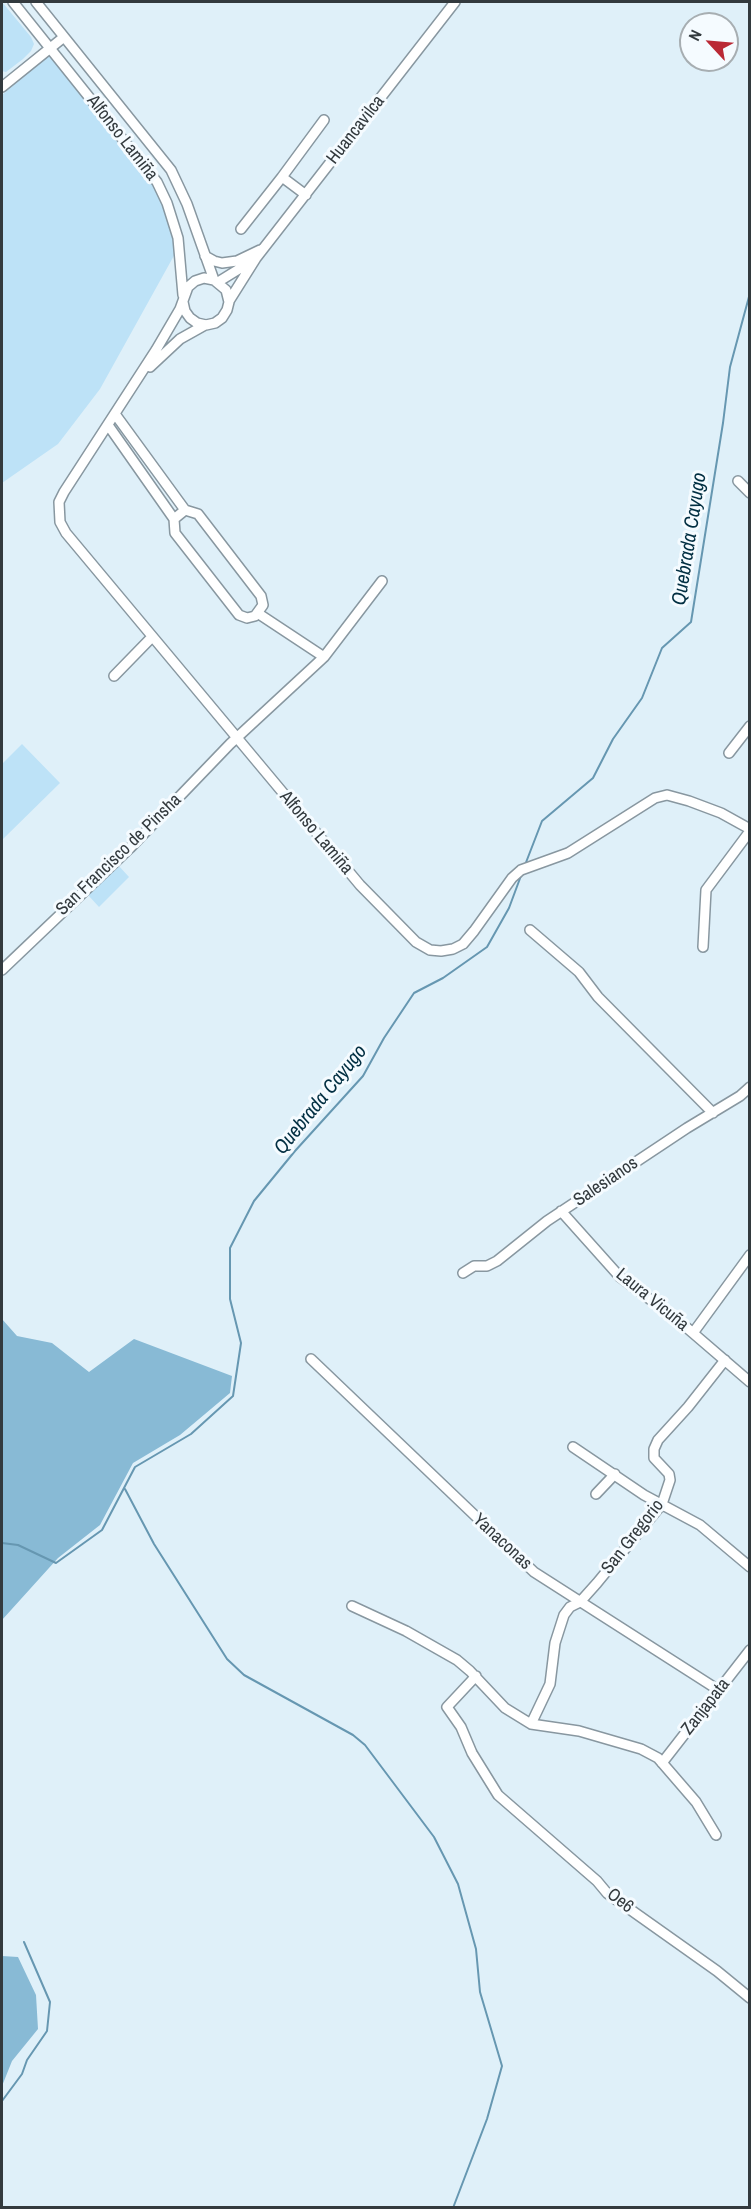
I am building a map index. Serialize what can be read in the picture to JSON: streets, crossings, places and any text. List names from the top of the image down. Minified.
{"streets":{"street":["Huancavilca","Alfonso Lamiña","San Francisco de Pinsha","Salesianos","Laura Vicuña","San Gregorio","Yanaconas","Zanjapata","Oe6"]},"crossings":[["Huancavilca","Alfonso Lamiña"],["Alfonso Lamiña","San Francisco de Pinsha"],["Salesianos","Laura Vicuña"],["Laura Vicuña","San Gregorio"],["San Gregorio","Yanaconas"],["Yanaconas","Zanjapata"]],"water":["Quebrada Cayugo"],"north":"top left"}
